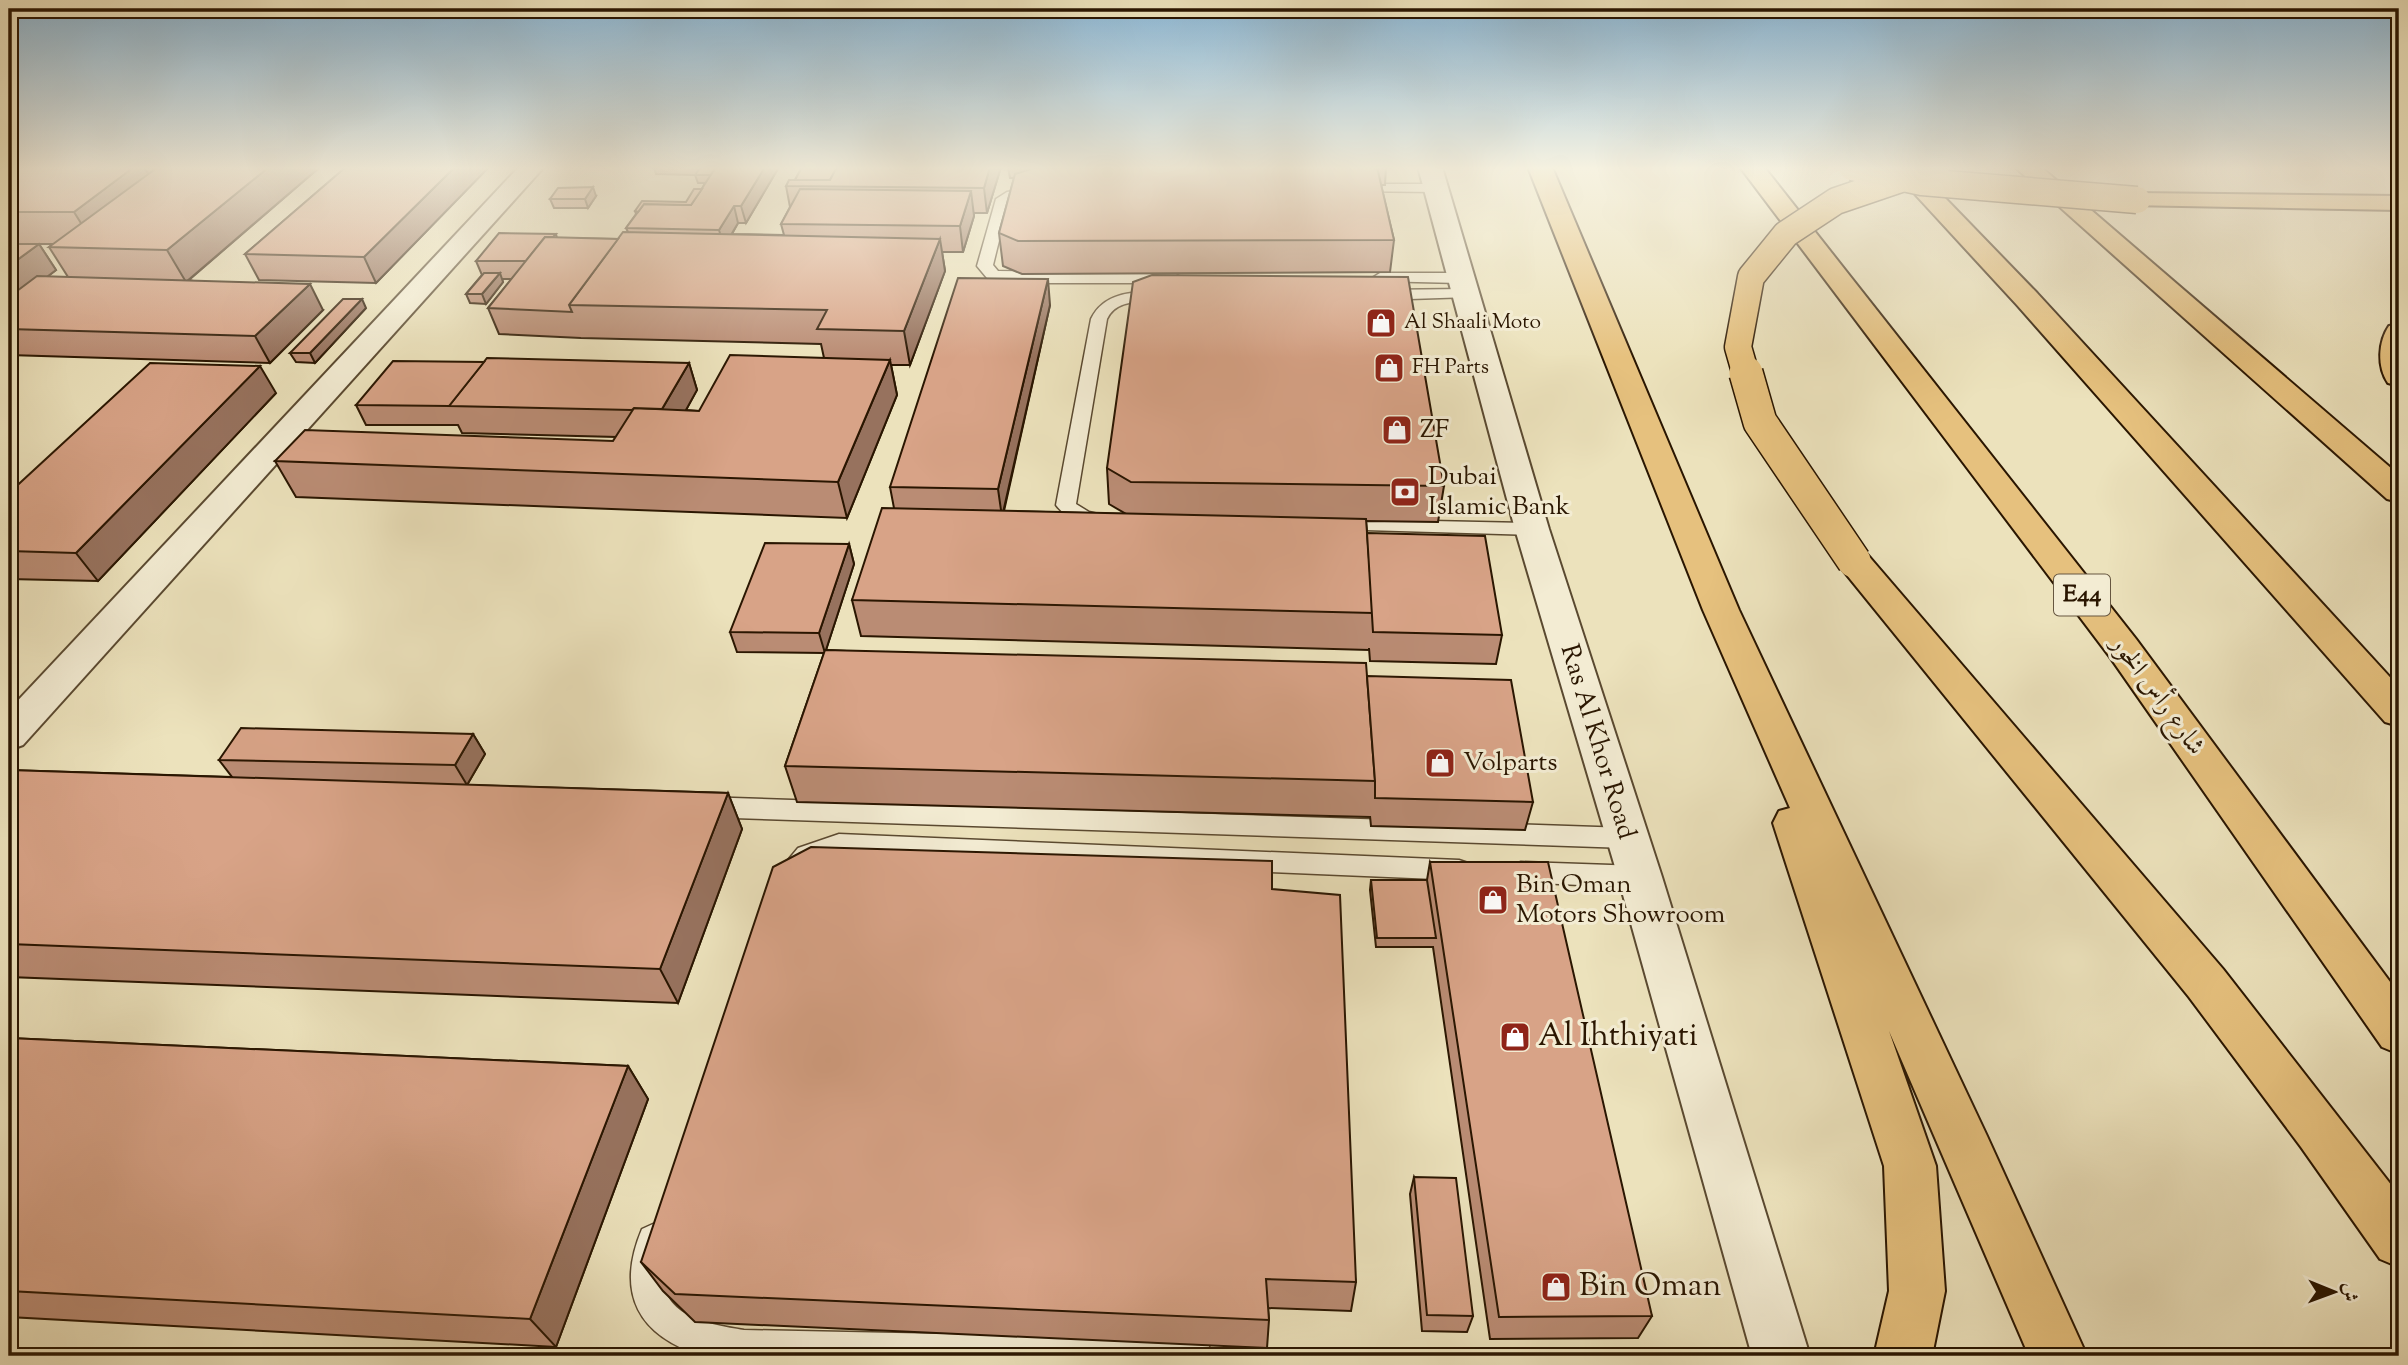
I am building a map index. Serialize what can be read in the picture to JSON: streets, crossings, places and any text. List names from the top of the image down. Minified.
{"streets":{"highway":["E44","شارع رأس الخور"],"street":["Ras Al Khor Road"]},"places":{"shop":["Al Shaali Moto","FH Parts","ZF","Volparts","Bin Oman Motors Showroom","Al Ihthiyati","Bin Oman"],"bank":["Dubai Islamic Bank"]},"north":"right"}
